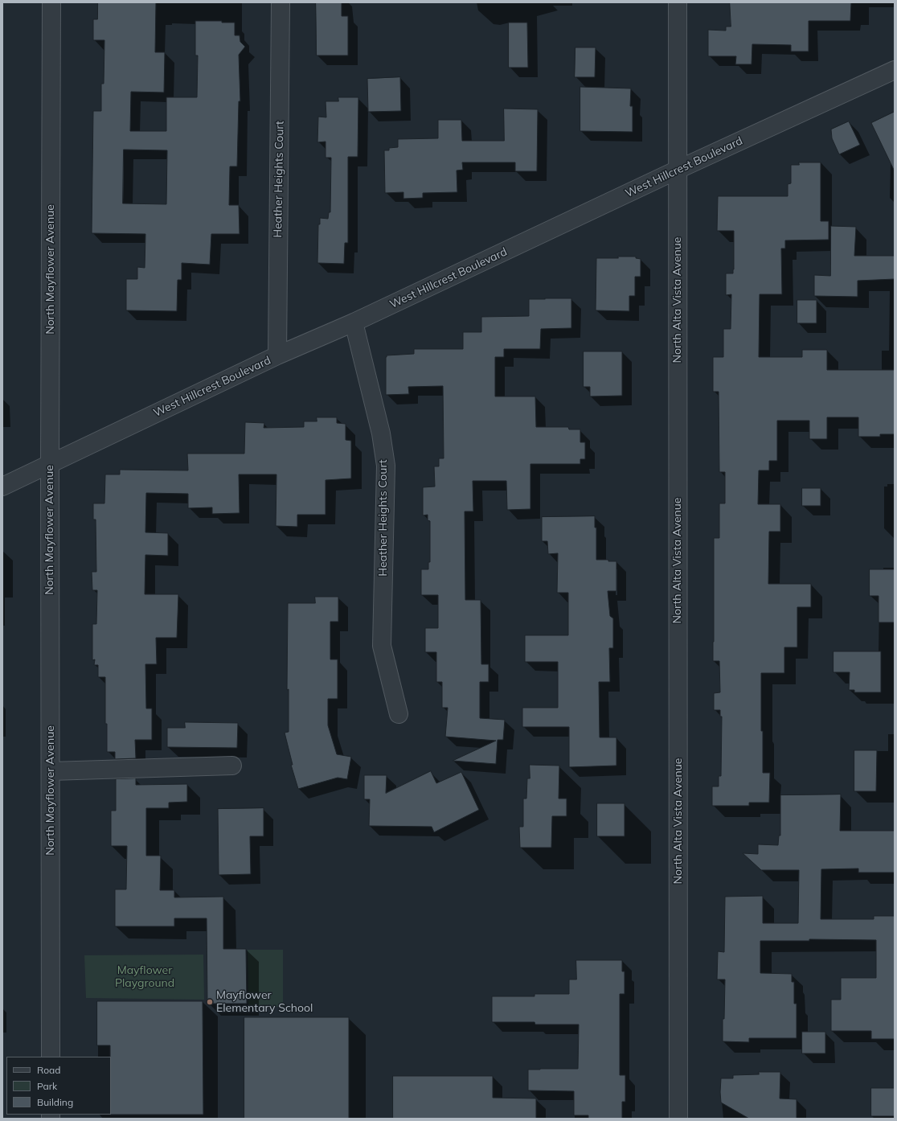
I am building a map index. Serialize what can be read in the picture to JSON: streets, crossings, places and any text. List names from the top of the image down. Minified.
{"streets":{"street":["West Hillcrest Boulevard","Heather Heights Court","North Mayflower Avenue","North Alta Vista Avenue"]},"crossings":[["West Hillcrest Boulevard","Heather Heights Court"],["West Hillcrest Boulevard","North Mayflower Avenue"],["West Hillcrest Boulevard","North Alta Vista Avenue"]],"parks":["Mayflower Playground"],"places":["Mayflower Elementary School"],"legend":["Road","Park","Building"]}
